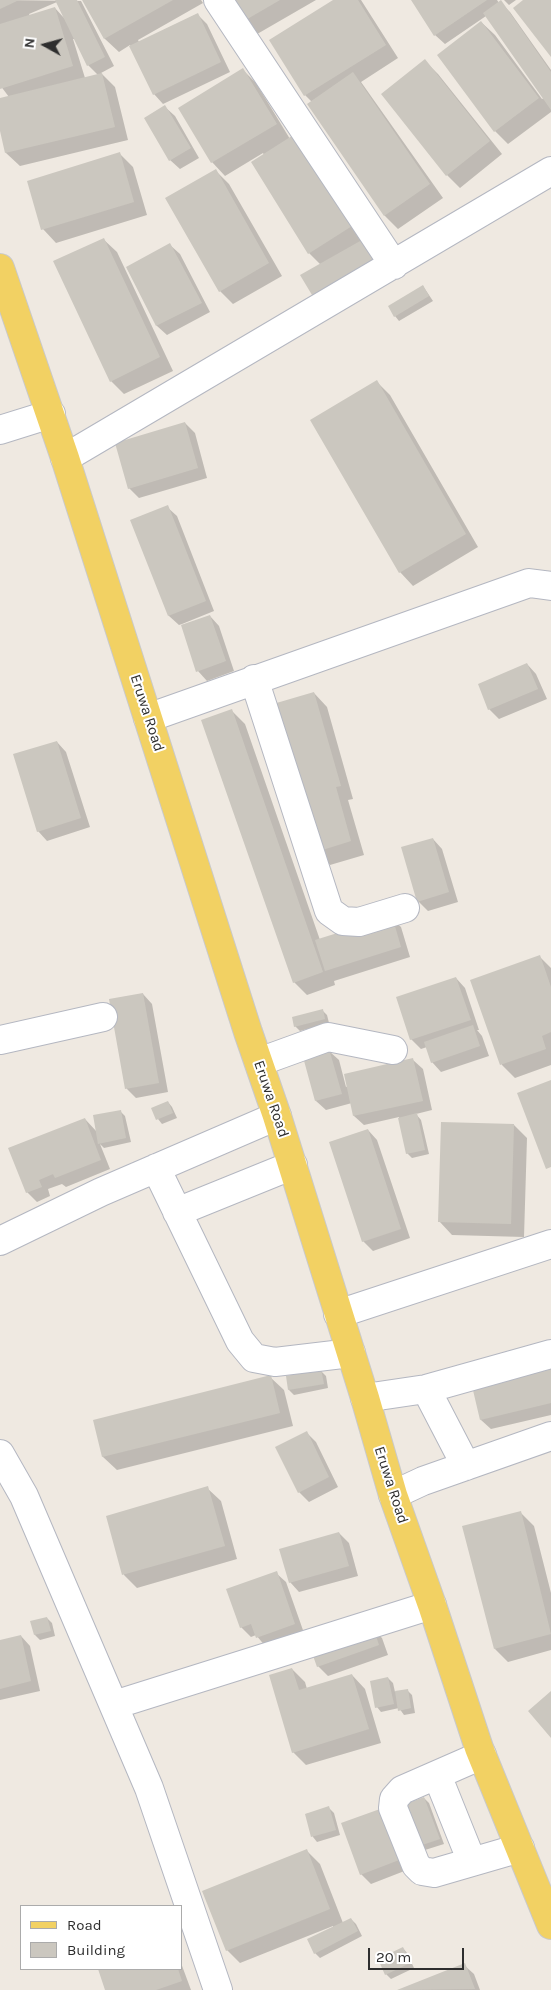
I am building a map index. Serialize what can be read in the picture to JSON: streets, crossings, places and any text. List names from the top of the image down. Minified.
{"streets":{"main road":["Eruwa Road"]},"legend":["Road","Building"],"scale_bar":"20 m","north":"left"}
